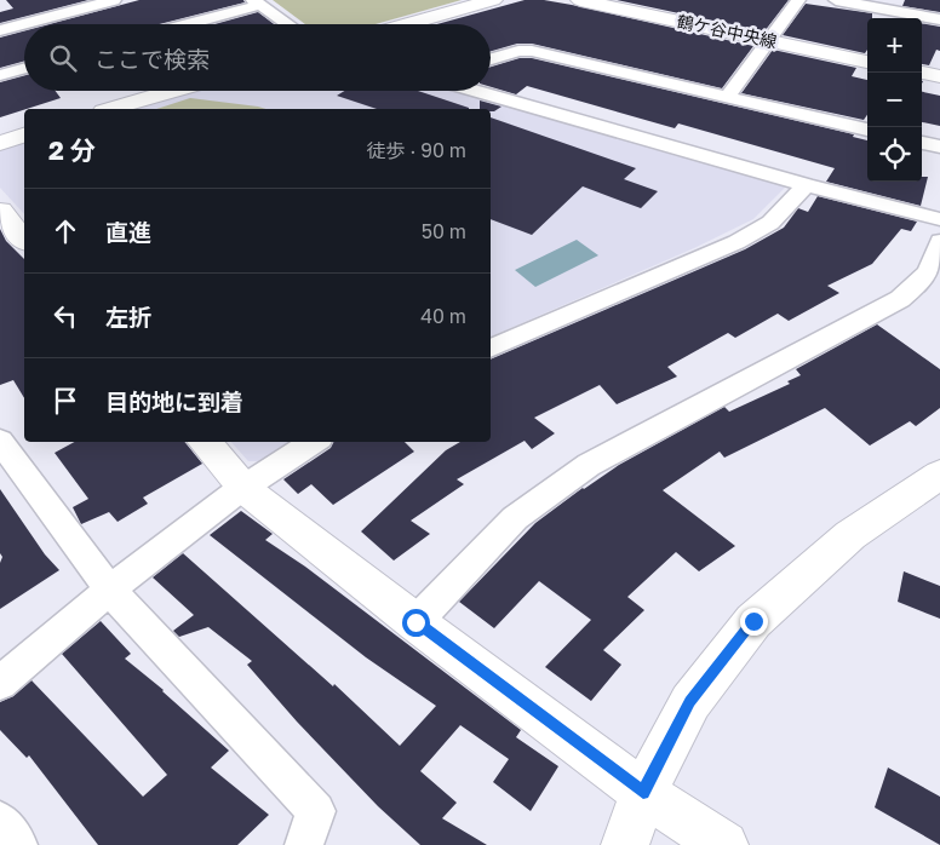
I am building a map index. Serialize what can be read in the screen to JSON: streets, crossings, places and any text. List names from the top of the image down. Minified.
{"streets":{"street":["鶴ケ谷中央線"]},"page":{"map_buttons":["+","−"],"search":"ここで検索","heading":["2 分","徒歩 · 90 m"],"list":[["直進","50 m"],["左折","40 m"],"目的地に到着"]}}
